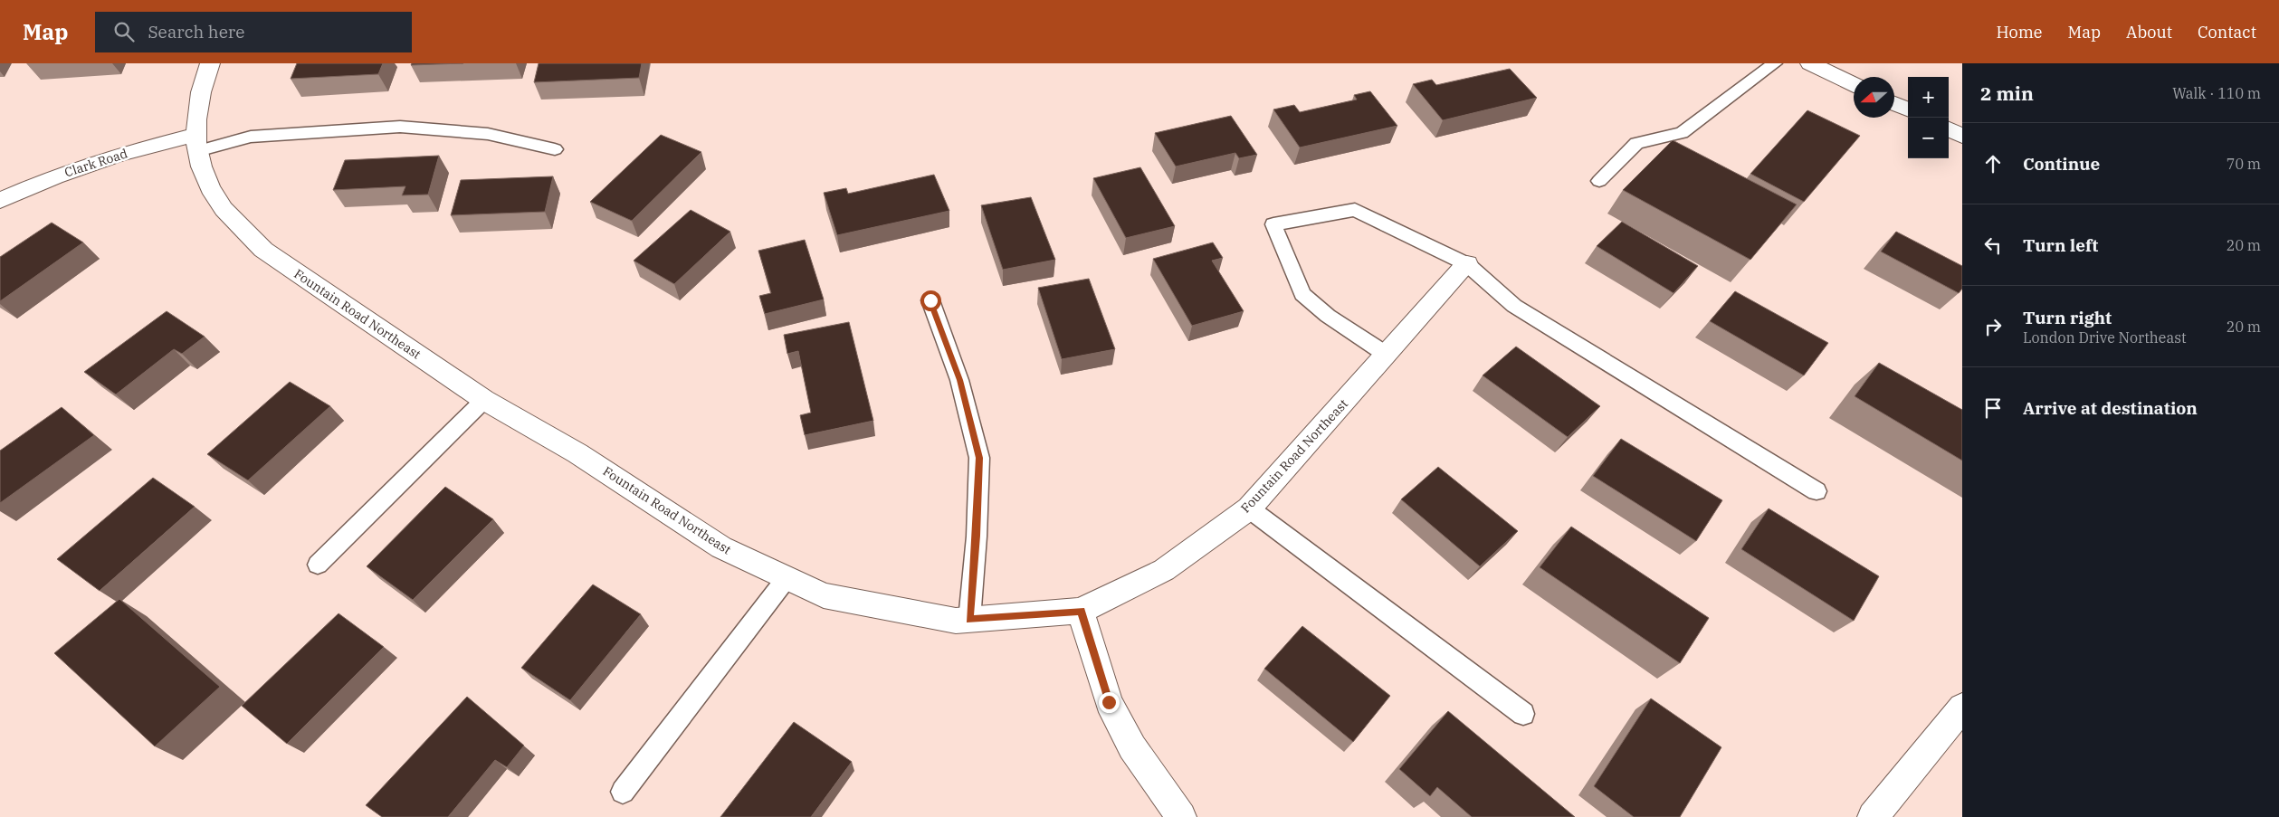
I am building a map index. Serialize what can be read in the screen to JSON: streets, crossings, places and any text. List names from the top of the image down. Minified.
{"streets":{"street":["Clark Road","Fountain Road Northeast"]},"crossings":[["Clark Road","Fountain Road Northeast"]],"north":"left","page":{"header":"Map","search":"Search here","nav":["Home","Map","About","Contact"],"heading":["2 min","Walk · 110 m"],"map_buttons":["+","−"],"list":[["Continue","70 m"],["Turn left","20 m"],["Turn right","London Drive Northeast","20 m"],"Arrive at destination"]}}
